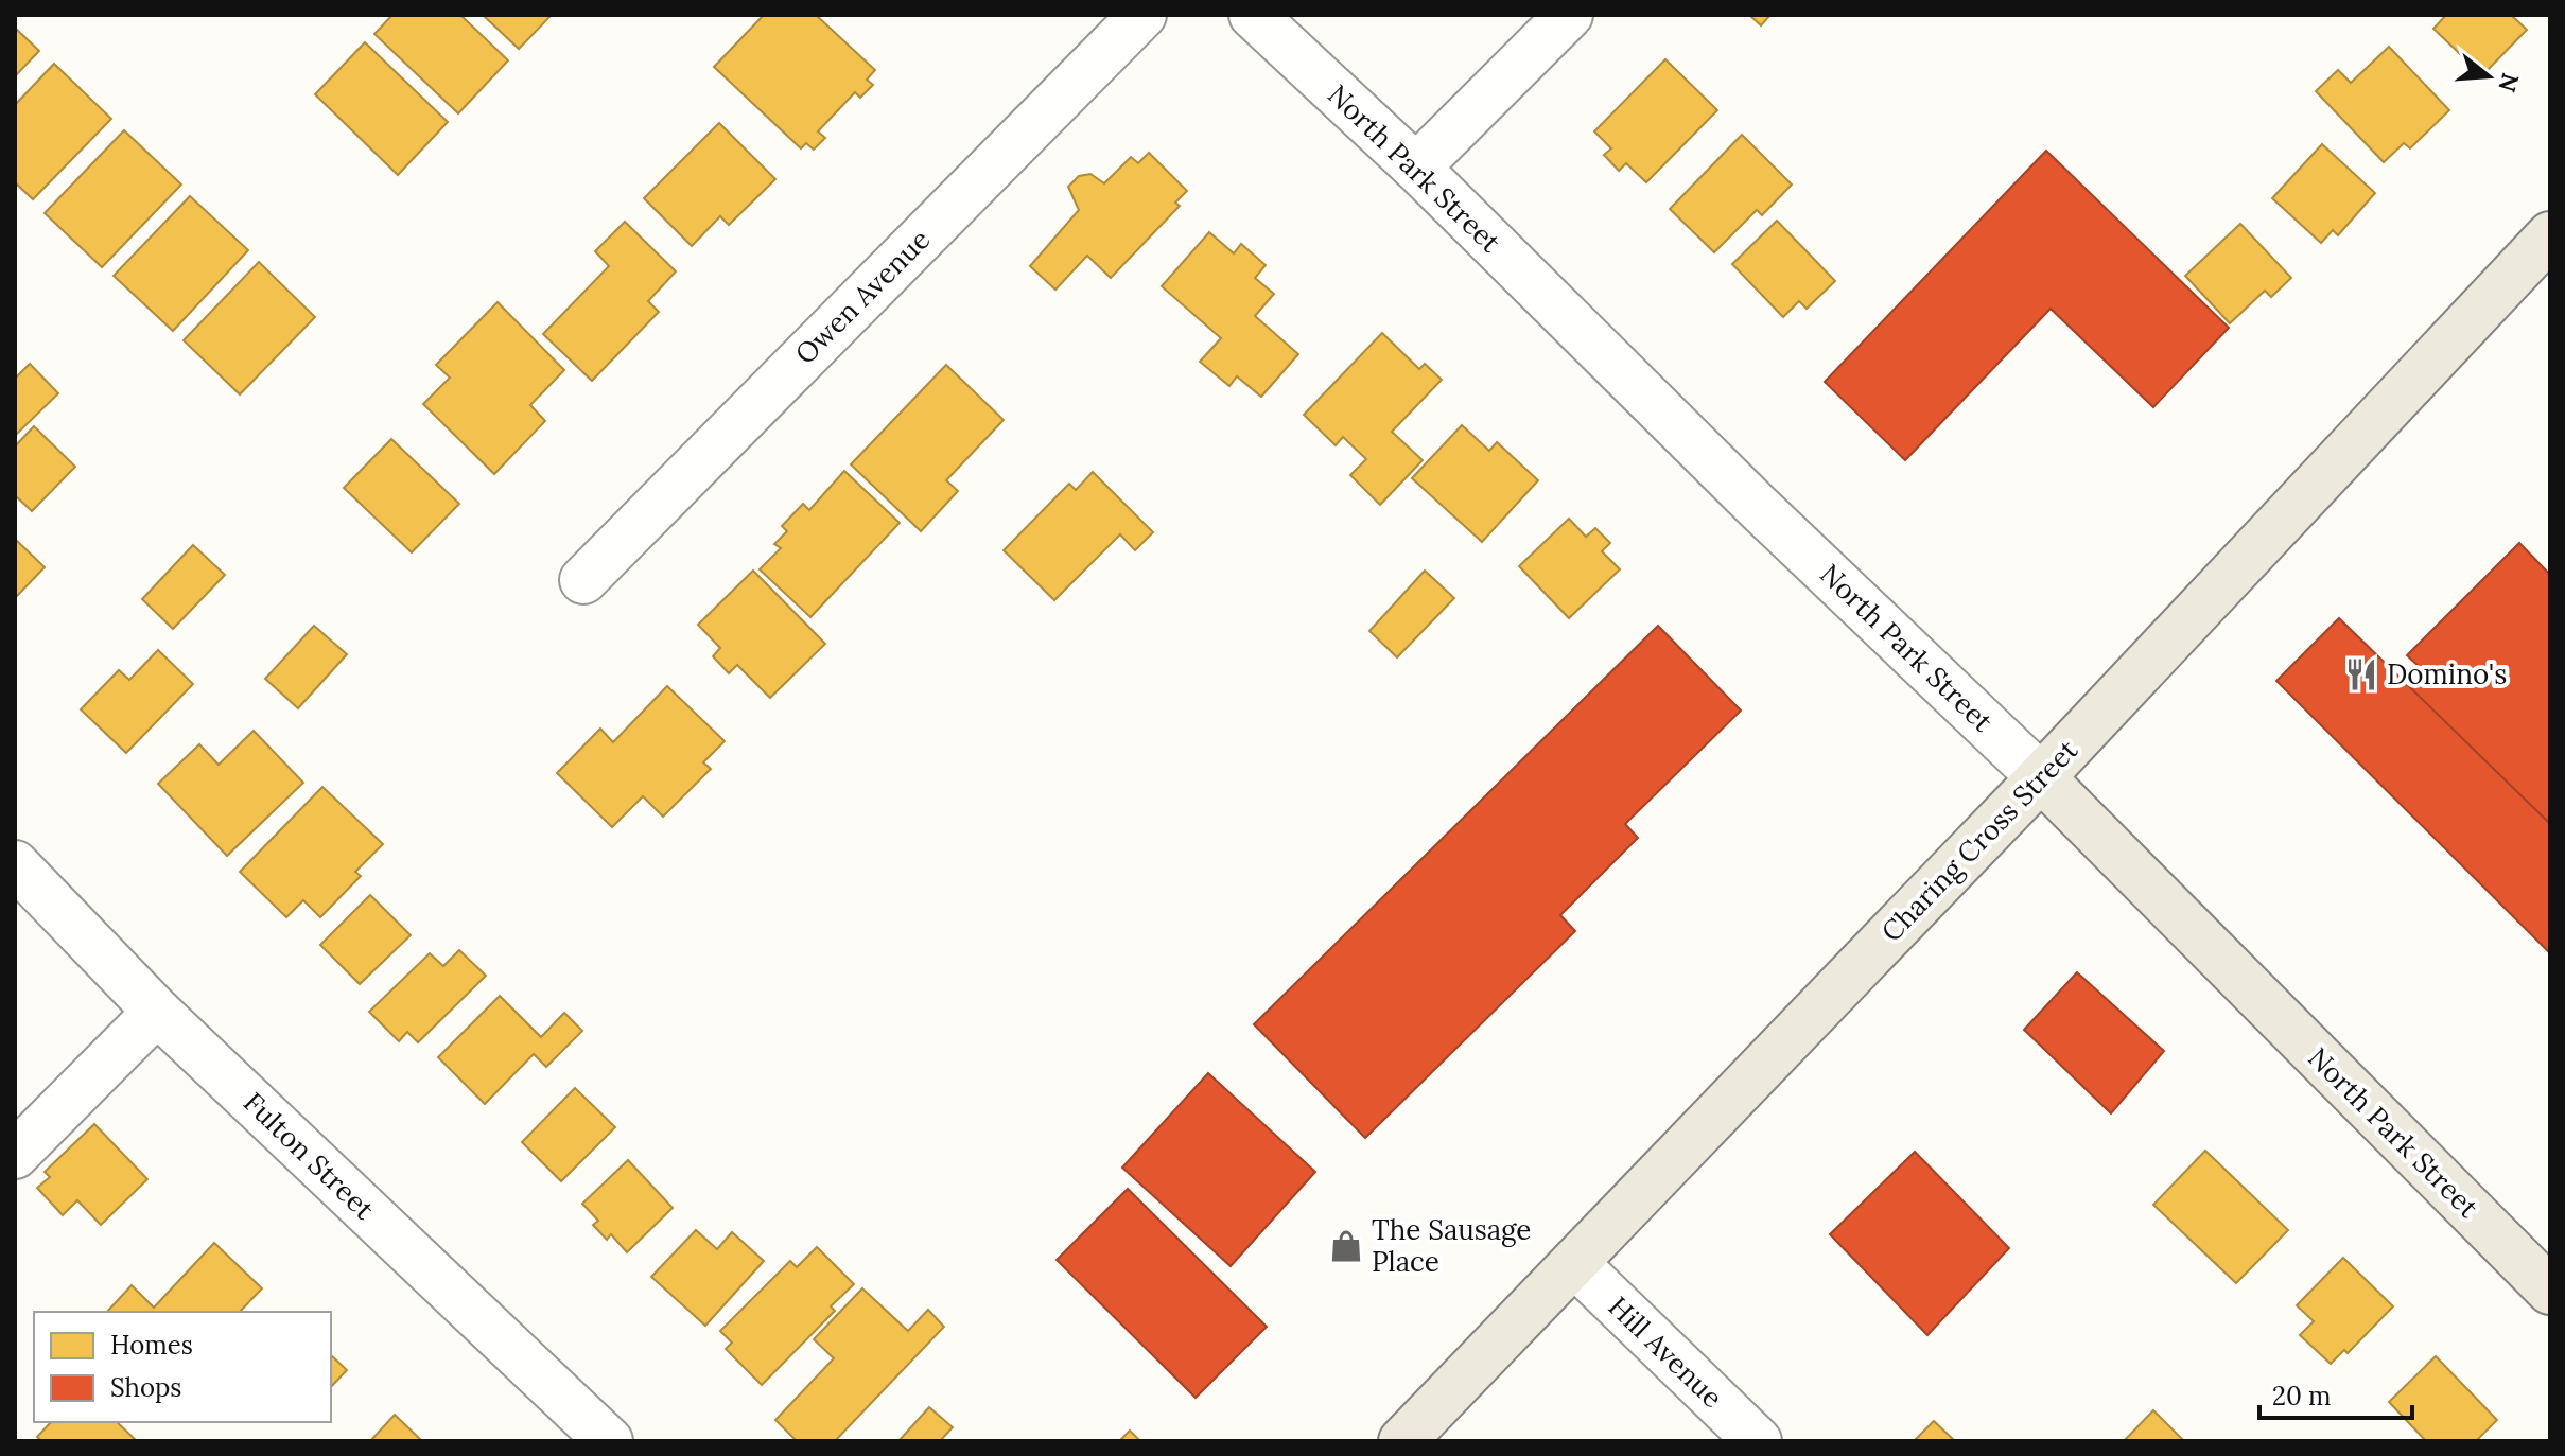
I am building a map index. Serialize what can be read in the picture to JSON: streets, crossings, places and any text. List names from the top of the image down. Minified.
{"streets":{"main road":["North Park Street","Charing Cross Street"],"street":["Owen Avenue","Fulton Street","Hill Avenue"]},"crossings":[["North Park Street","Charing Cross Street"],["Charing Cross Street","Hill Avenue"]],"places":{"restaurant":["Domino's"],"shop":["The Sausage Place"]},"legend":["Homes","Shops"],"scale_bar":"20 m","north":"right"}
